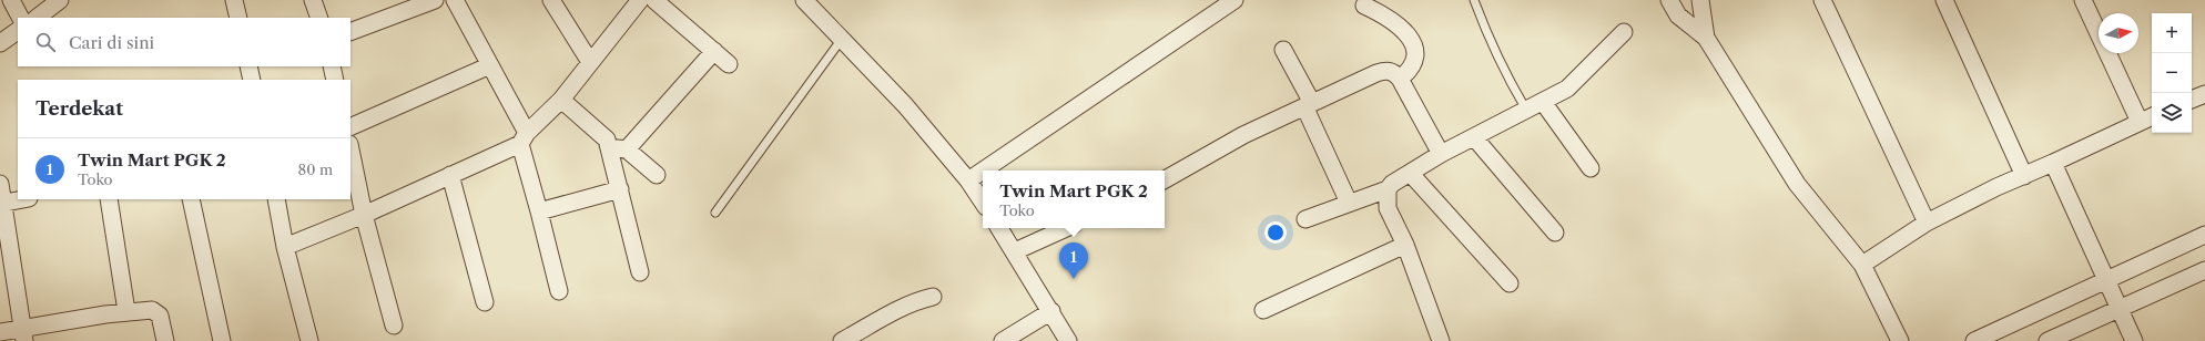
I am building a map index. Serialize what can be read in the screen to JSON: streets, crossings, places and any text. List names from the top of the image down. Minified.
{"north":"right","page":{"map_buttons":["+","−"],"search":"Cari di sini","heading":"Terdekat","list":[{"mark":"1","name":"Twin Mart PGK 2","note":"Toko","value":"80 m"}],"popup":["Twin Mart PGK 2","Toko"],"pins":"1"}}
